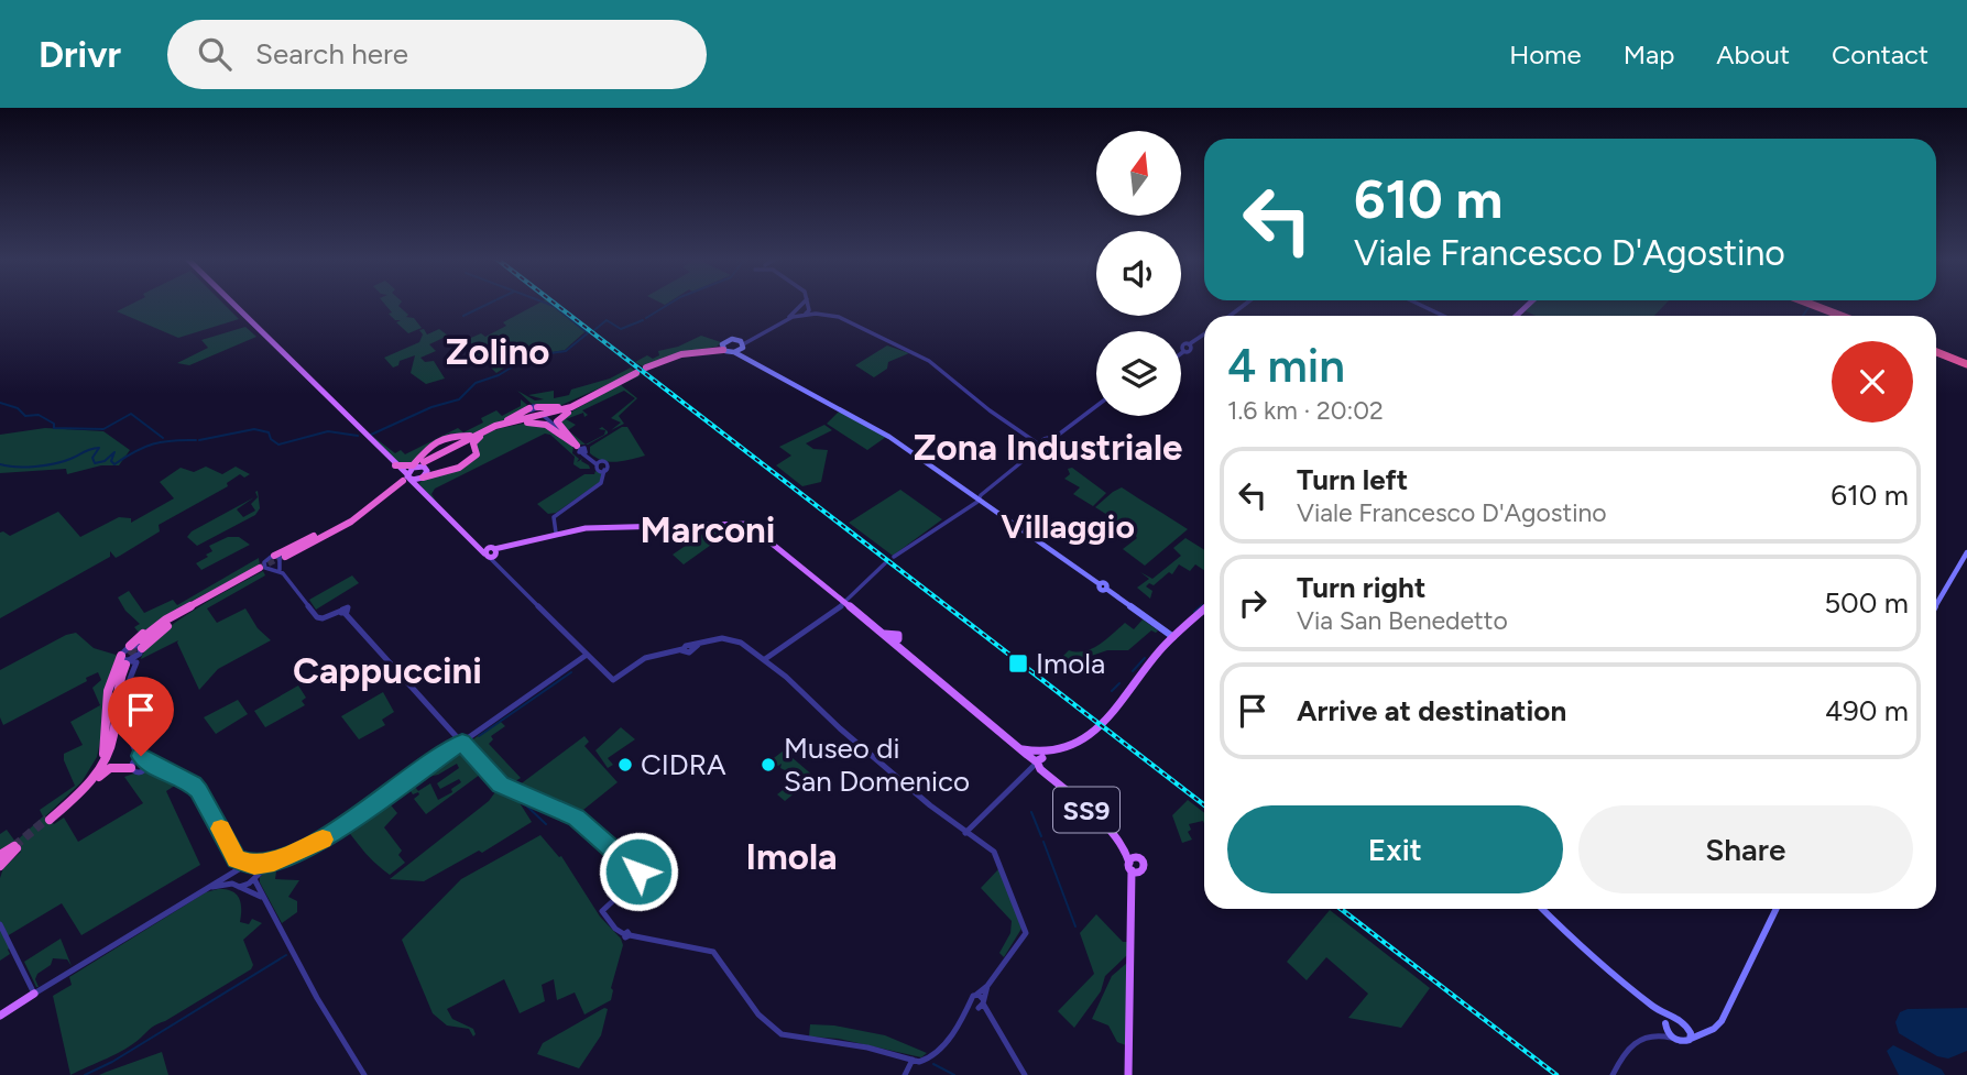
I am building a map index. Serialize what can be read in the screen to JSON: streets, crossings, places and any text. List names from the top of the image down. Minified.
{"streets":{"main road":["SS9"]},"districts":["Zolino","Zona Industriale","Villaggio","Marconi","Cappuccini","Imola"],"places":{"transit":["Imola"],"other":["CIDRA","Museo di San Domenico"]},"north":"top","page":{"header":"Drivr","search":"Search here","nav":["Home","Map","About","Contact"],"turn":["610 m","Viale Francesco D'Agostino"],"heading":["4 min","1.6 km · 20:02"],"list":[{"name":"Turn left","note":"Viale Francesco D'Agostino","value":"610 m"},{"name":"Turn right","note":"Via San Benedetto","value":"500 m"},{"name":"Arrive at destination","value":"490 m"}],"buttons":["Exit","Share"]}}
